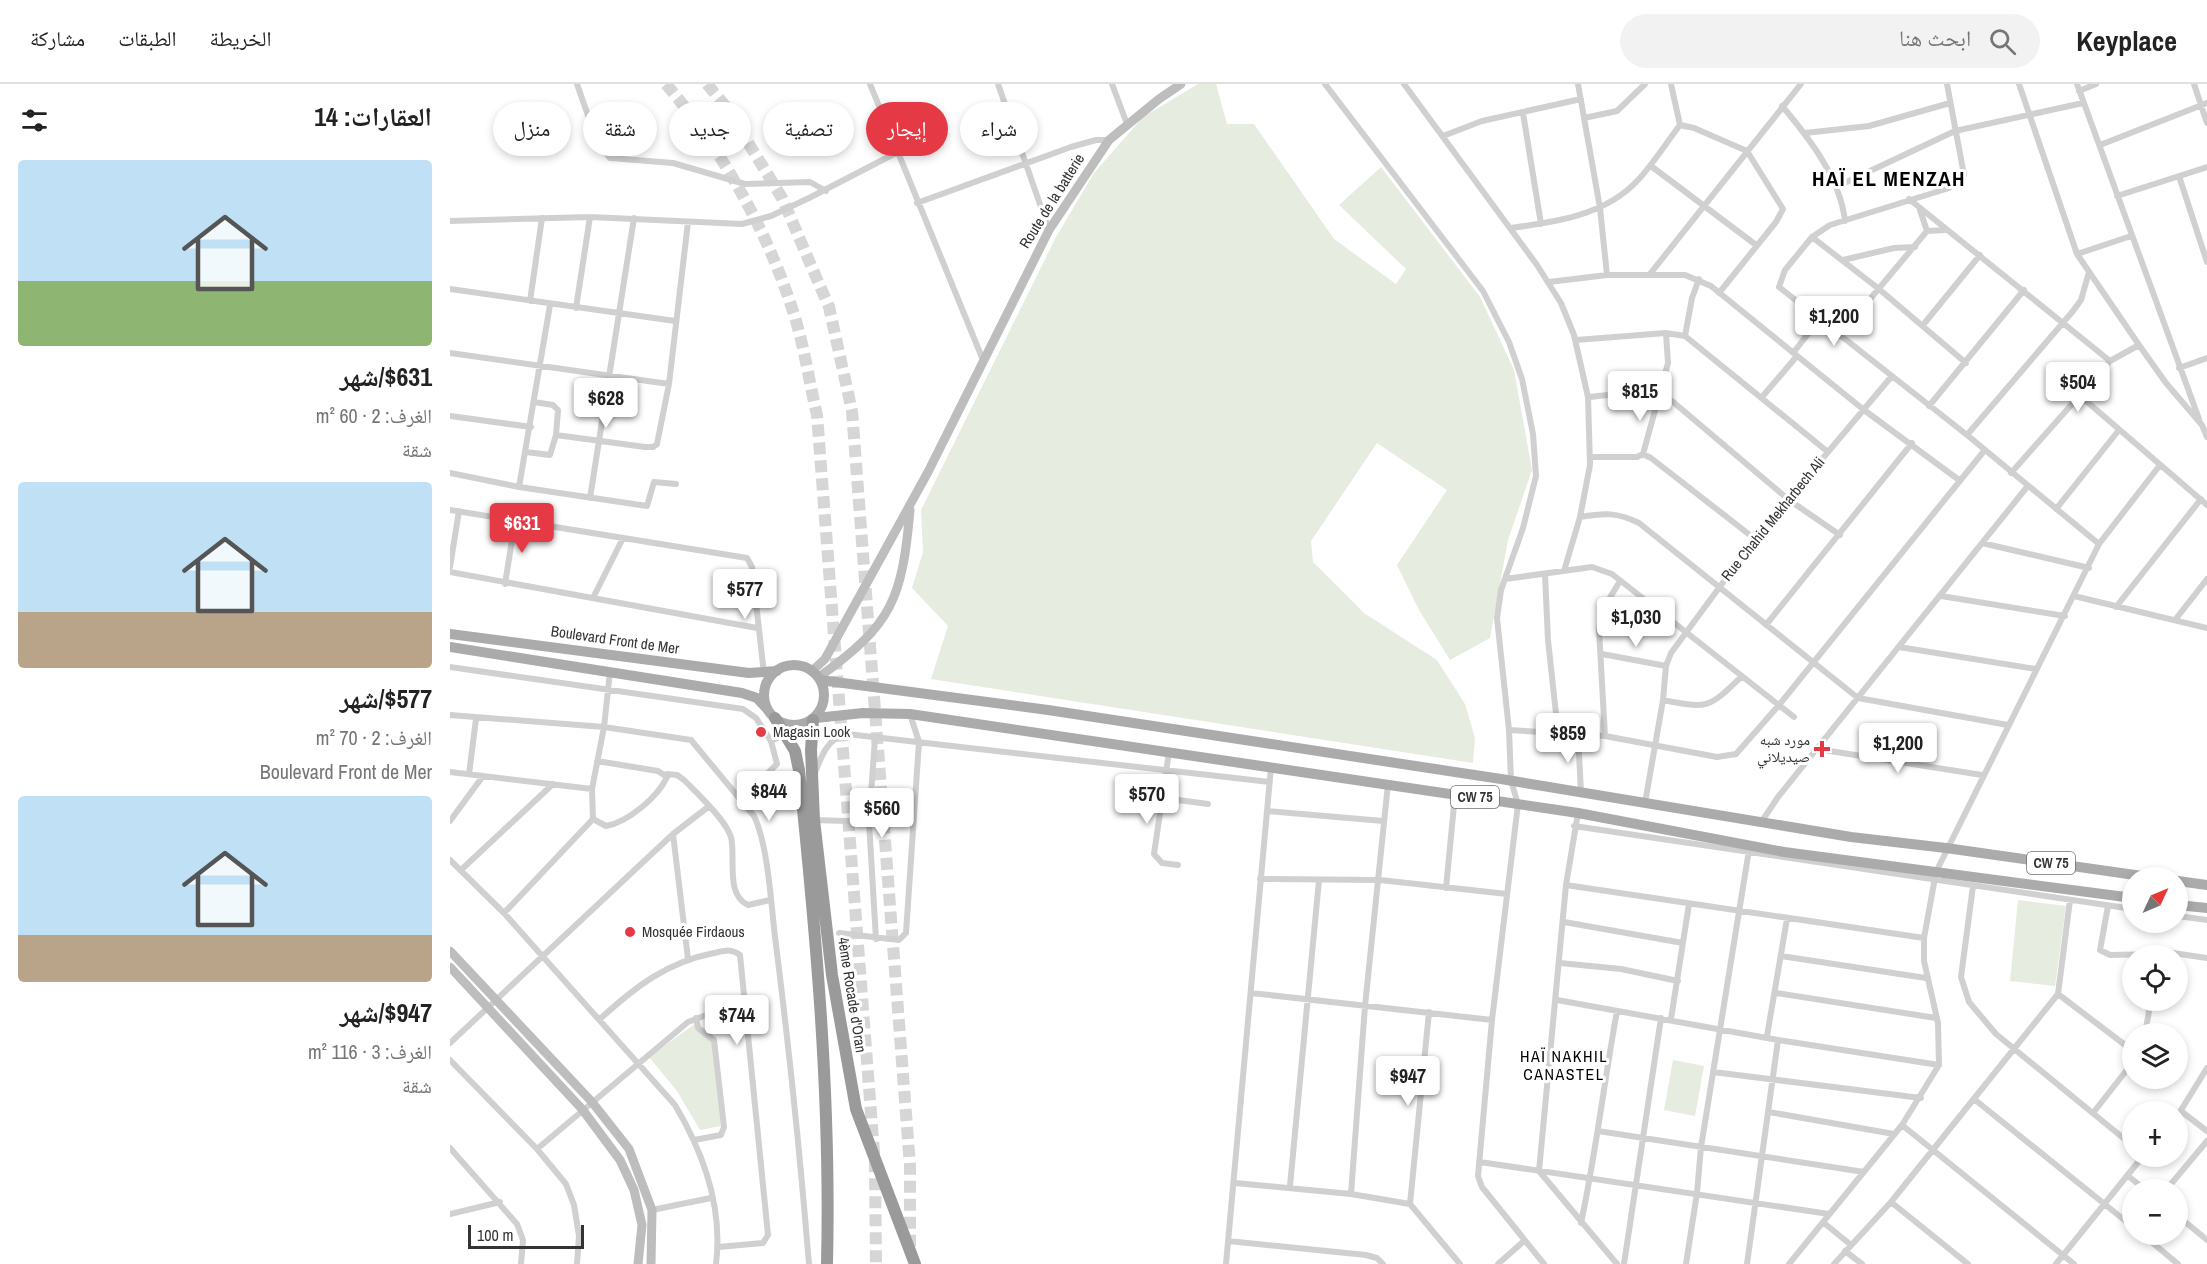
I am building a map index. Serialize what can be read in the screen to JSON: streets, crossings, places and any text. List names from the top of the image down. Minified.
{"streets":{"highway":["4ème Rocade d'Oran"],"main road":["Route de la batterie","Boulevard Front de Mer","CW 75"],"street":["Rue Chahid Mekharbech Ali"]},"crossings":[["Route de la batterie","Boulevard Front de Mer"],["Route de la batterie","CW 75"],["Route de la batterie","4ème Rocade d'Oran"],["Boulevard Front de Mer","CW 75"],["Boulevard Front de Mer","4ème Rocade d'Oran"],["CW 75","4ème Rocade d'Oran"]],"districts":["HAÏ EL MENZAH","HAÏ NAKHIL CANASTEL"],"places":{"other":["Magasin Look","Mosquée Firdaous"],"health":["مورد شبه صيديلاني"]},"scale_bar":"100 m","north":"top right","page":{"header":"Keyplace","search":"ابحث هنا","nav":["الخريطة","الطبقات","مشاركة"],"heading":"العقارات: 14","chip":["شراء","إيجار","تصفية","جديد","شقة","منزل"],"list":[{"name":"$631/شهر","note":"الغرف: 2 · 60 m² · شقة"},{"name":"$577/شهر","note":"الغرف: 2 · 70 m² · Boulevard Front de Mer"},{"name":"$947/شهر","note":"الغرف: 3 · 116 m² · شقة"}],"price":["$1,200","$504","$815","$628","$631","$577","$1,030","$859","$1,200","$844","$570","$560","$744","$947"],"map_buttons":["+","−"],"scale":"100 m"}}
